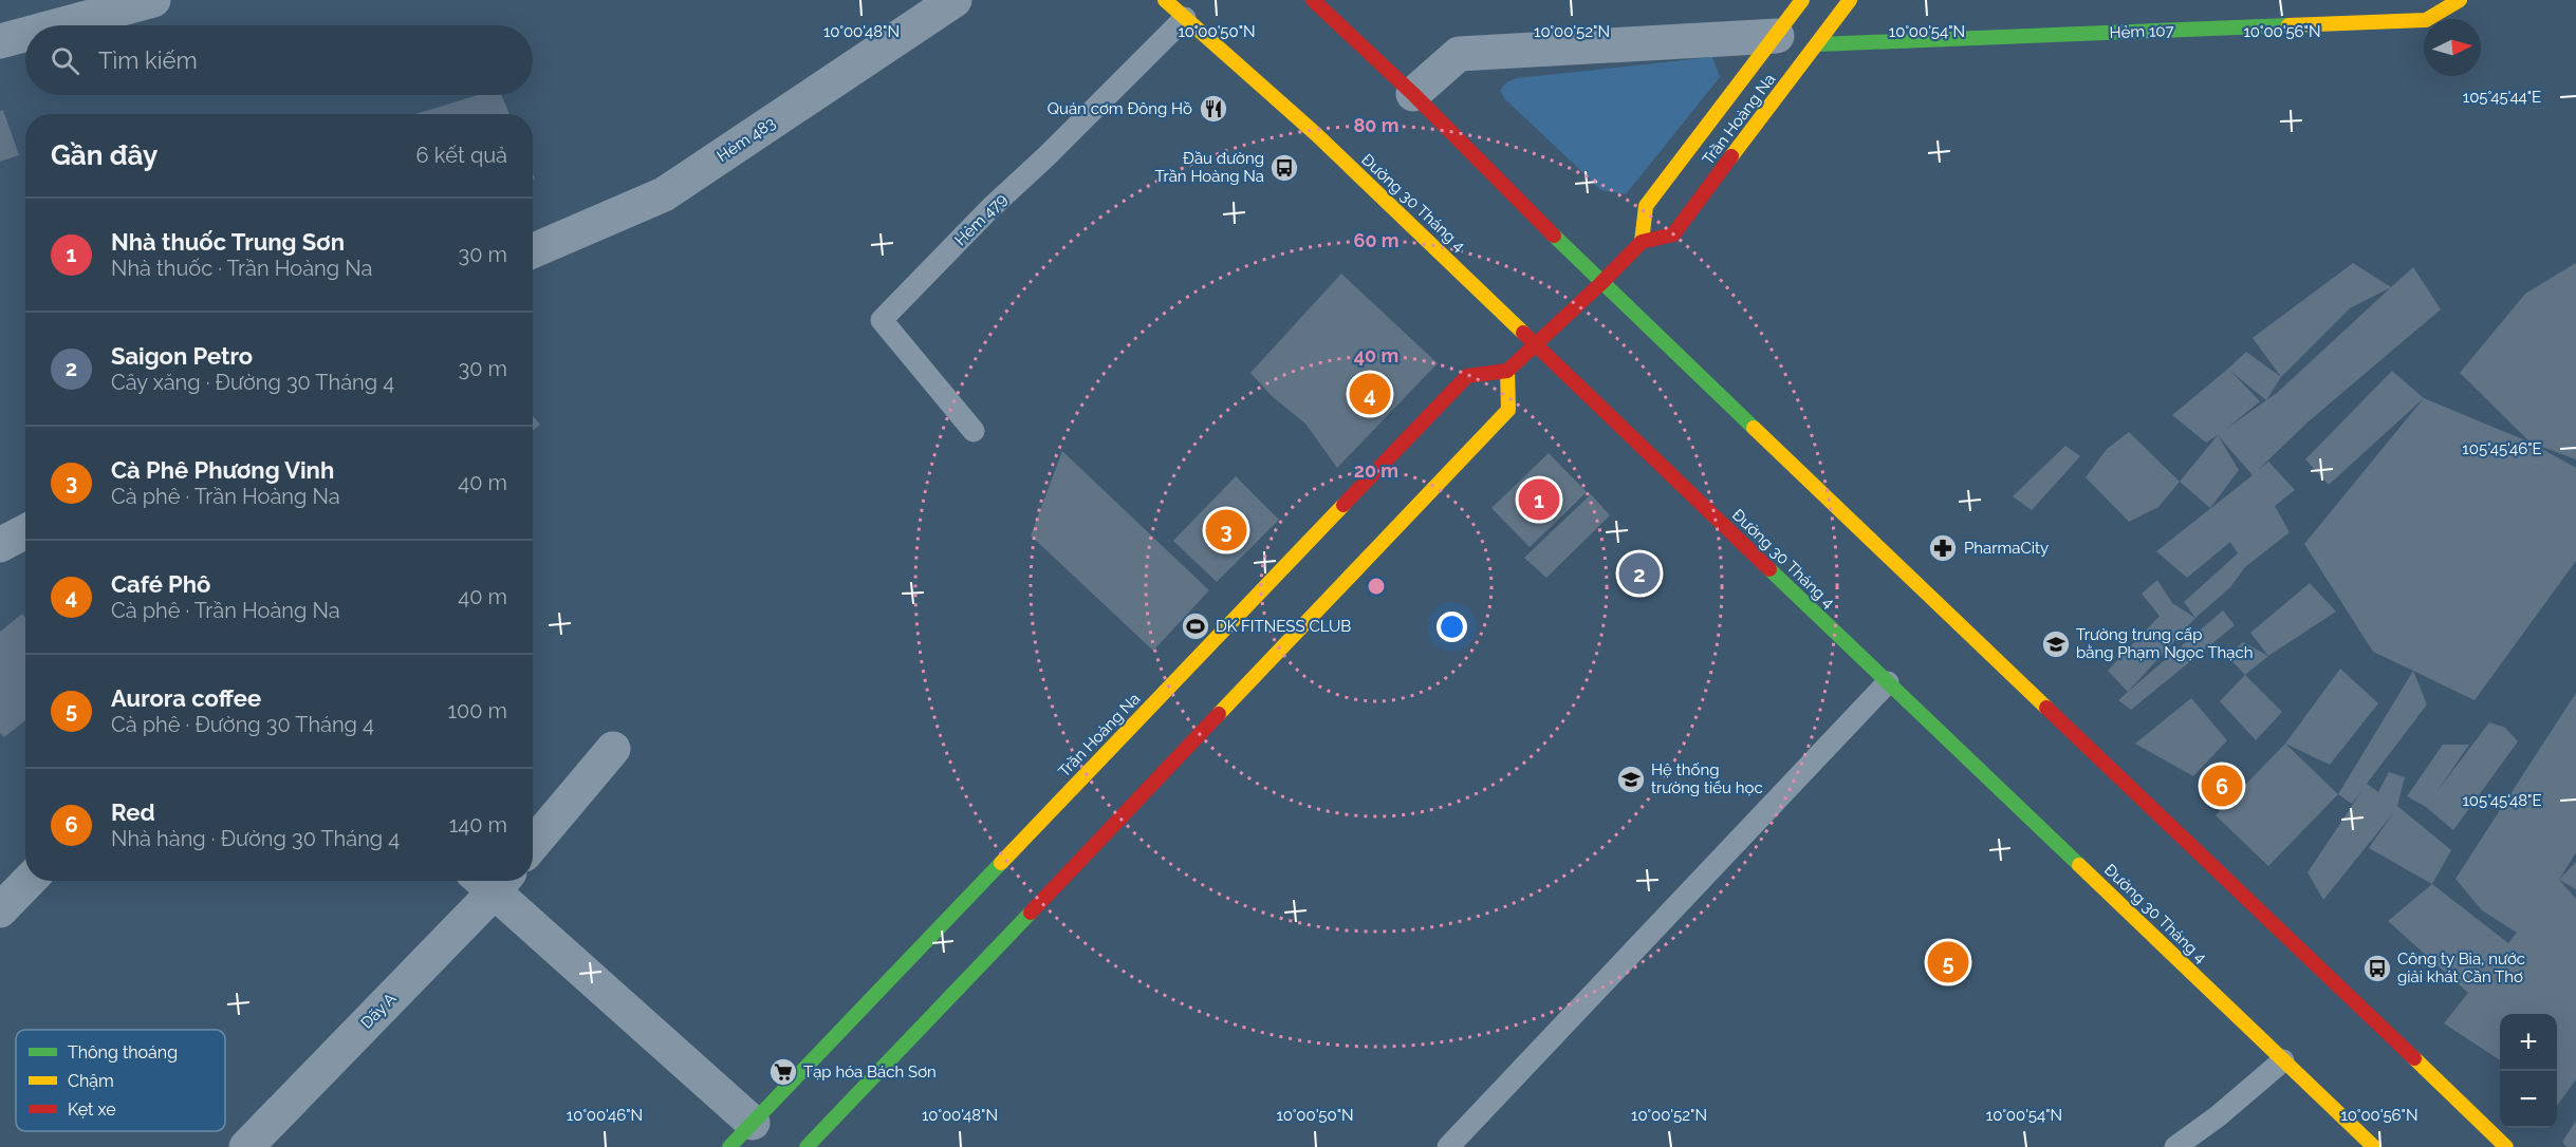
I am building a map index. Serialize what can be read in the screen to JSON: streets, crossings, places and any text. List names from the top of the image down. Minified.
{"streets":{"main road":["Hẻm 107","Trần Hoàng Na","Đường 30 Tháng 4"],"street":["Hẻm 483","Dãy A"],"lane":["Hẻm 479"]},"crossings":[["Hẻm 107","Trần Hoàng Na"],["Đường 30 Tháng 4","Hẻm 479"]],"places":{"restaurant":["Quán cơm Đông Hồ"],"bus stop":["Đầu đường Trần Hoàng Na","Công ty Bia, nước giải khát Cần Thơ"],"pharmacy":["PharmaCity"],"sports":["DK FITNESS CLUB"],"school or university":["Trường trung cấp bằng Phạm Ngọc Thạch","Hệ thống trường tiểu học"],"supermarket":["Tạp hóa Bách Sơn"]},"legend":["Thông thoáng","Chậm","Kẹt xe"],"north":"right","page":{"search":"Tìm kiếm","heading":["Gần đây","6 kết quả"],"list":[{"mark":"1","name":"Nhà thuốc Trung Sơn","note":"Nhà thuốc · Trần Hoàng Na","value":"30 m"},{"mark":"2","name":"Saigon Petro","note":"Cây xăng · Đường 30 Tháng 4","value":"30 m"},{"mark":"3","name":"Cà Phê Phương Vinh","note":"Cà phê · Trần Hoàng Na","value":"40 m"},{"mark":"4","name":"Café Phô","note":"Cà phê · Trần Hoàng Na","value":"40 m"},{"mark":"5","name":"Aurora coffee","note":"Cà phê · Đường 30 Tháng 4","value":"100 m"},{"mark":"6","name":"Red","note":"Nhà hàng · Đường 30 Tháng 4","value":"140 m"}],"pins":["4","1","3","2","6","5"],"map_buttons":["+","−"]},"coordinates":["10°00'48\"N","10°00'50\"N","10°00'52\"N","10°00'54\"N","10°00'56\"N","105°45'44\"E","105°45'46\"E","105°45'48\"E","10°00'46\"N"],"rings":["80 m","60 m","40 m","20 m"]}
